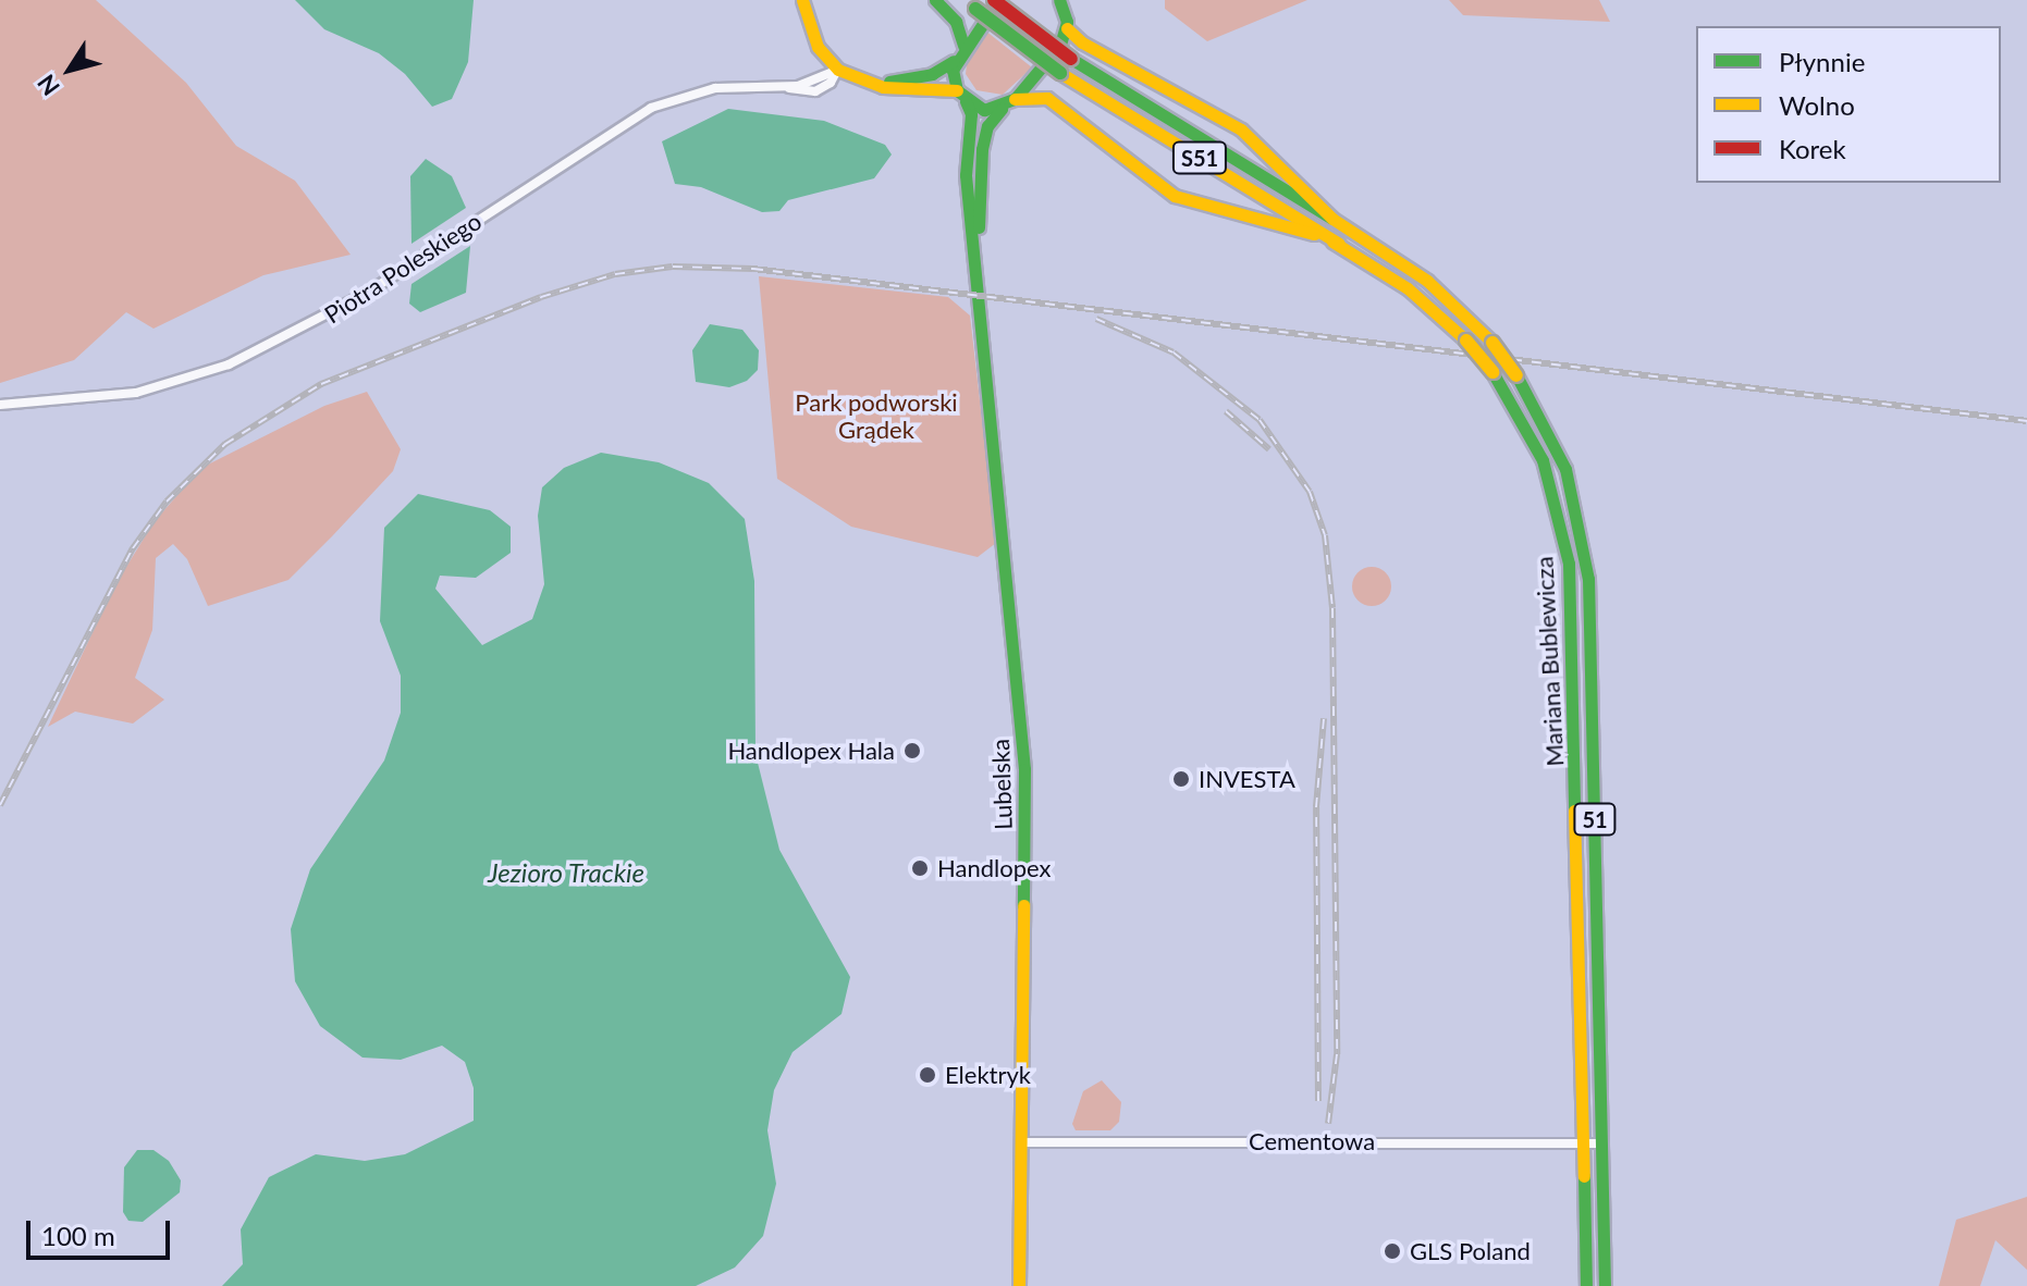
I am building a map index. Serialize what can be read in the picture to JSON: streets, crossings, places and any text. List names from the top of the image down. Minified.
{"streets":{"main road":["S51","Mariana Bublewicza","Lubelska","51"],"street":["Piotra Poleskiego","Cementowa"]},"crossings":[["Mariana Bublewicza","51"],["Mariana Bublewicza","Cementowa"],["Lubelska","Cementowa"],["51","Cementowa"]],"water":["Jezioro Trackie"],"parks":["Park podworski Grądek"],"places":["Handlopex Hala","INVESTA","Handlopex","Elektryk","GLS Poland"],"legend":["Płynnie","Wolno","Korek"],"scale_bar":"100 m","north":"bottom left"}
